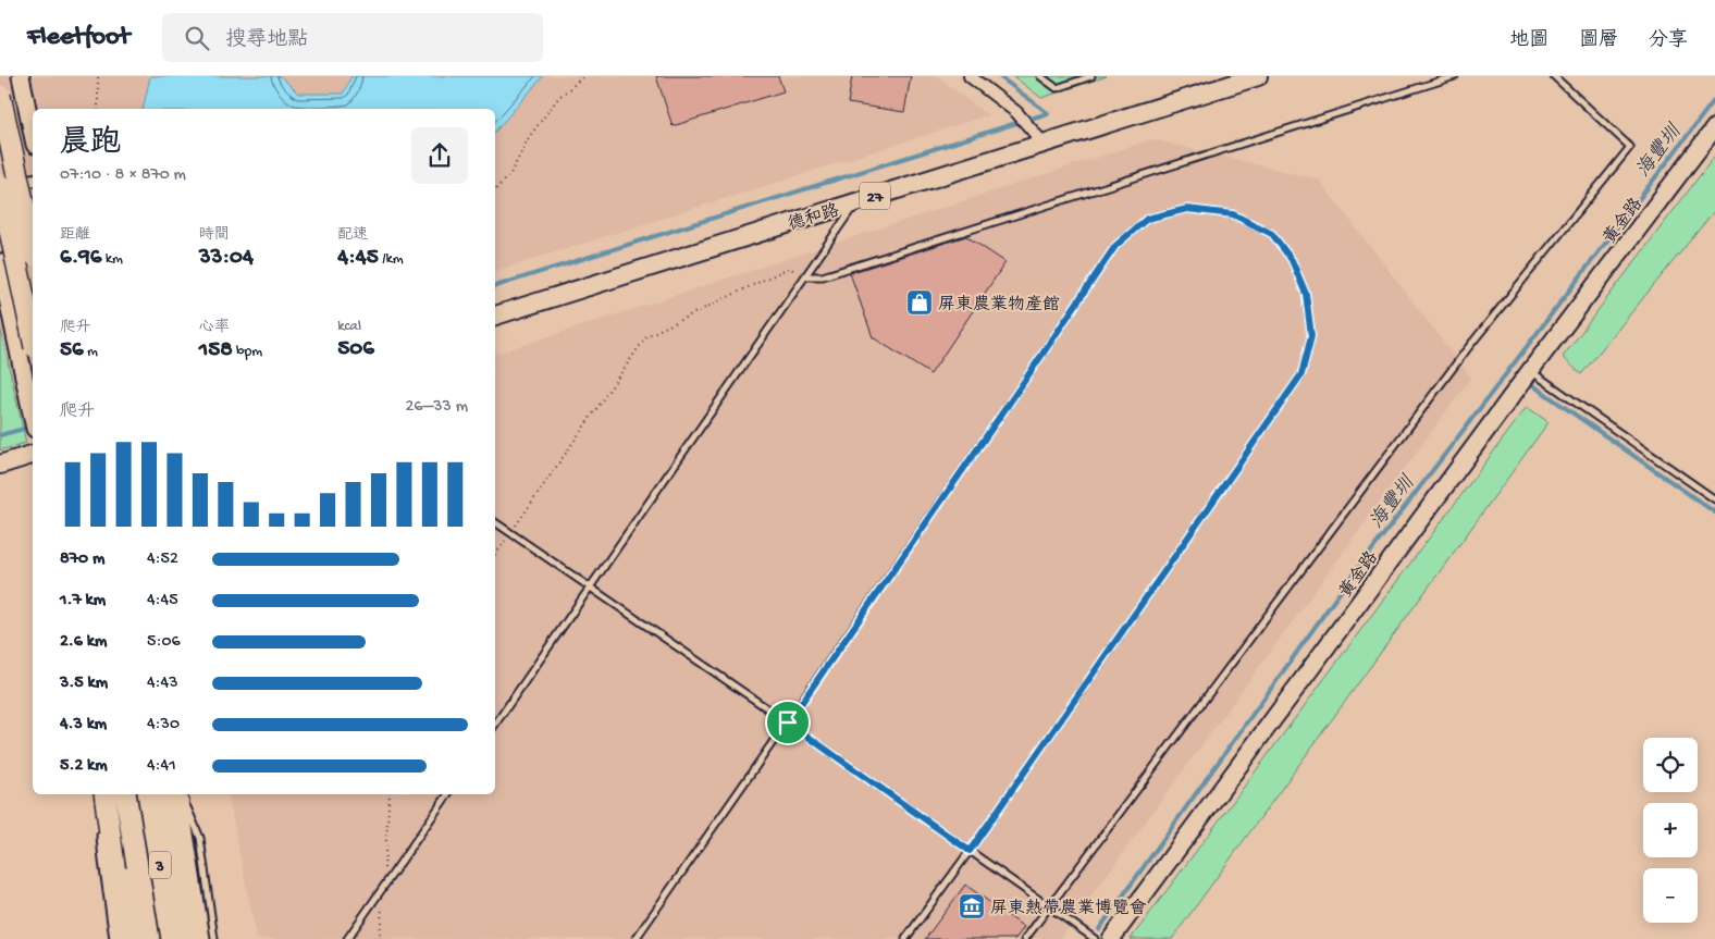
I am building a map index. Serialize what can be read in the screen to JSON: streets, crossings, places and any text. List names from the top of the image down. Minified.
{"streets":{"highway":["3"],"main road":["27","德和路"],"street":["黃金路"]},"water":["海豐圳"],"places":{"shop":["屏東農業物產館"],"museum":["屏東熱帶農業博覽會"]},"page":{"header":"Fleetfoot","search":"搜尋地點","nav":["地圖","圖層","分享"],"heading":["晨跑","07:10 · 8 × 870 m"],"stats":[["距離","6.96 km"],["時間","33:04"],["配速","4:45 /km"],["爬升","56 m"],["心率","158 bpm"],["kcal","506"]],"chart":["爬升","26–33 m"],"list":[{"name":"870 m","note":"4:52"},{"name":"1.7 km","note":"4:45"},{"name":"2.6 km","note":"5:06"},{"name":"3.5 km","note":"4:43"},{"name":"4.3 km","note":"4:30"},{"name":"5.2 km","note":"4:41"}],"map_buttons":["+","−"]}}
